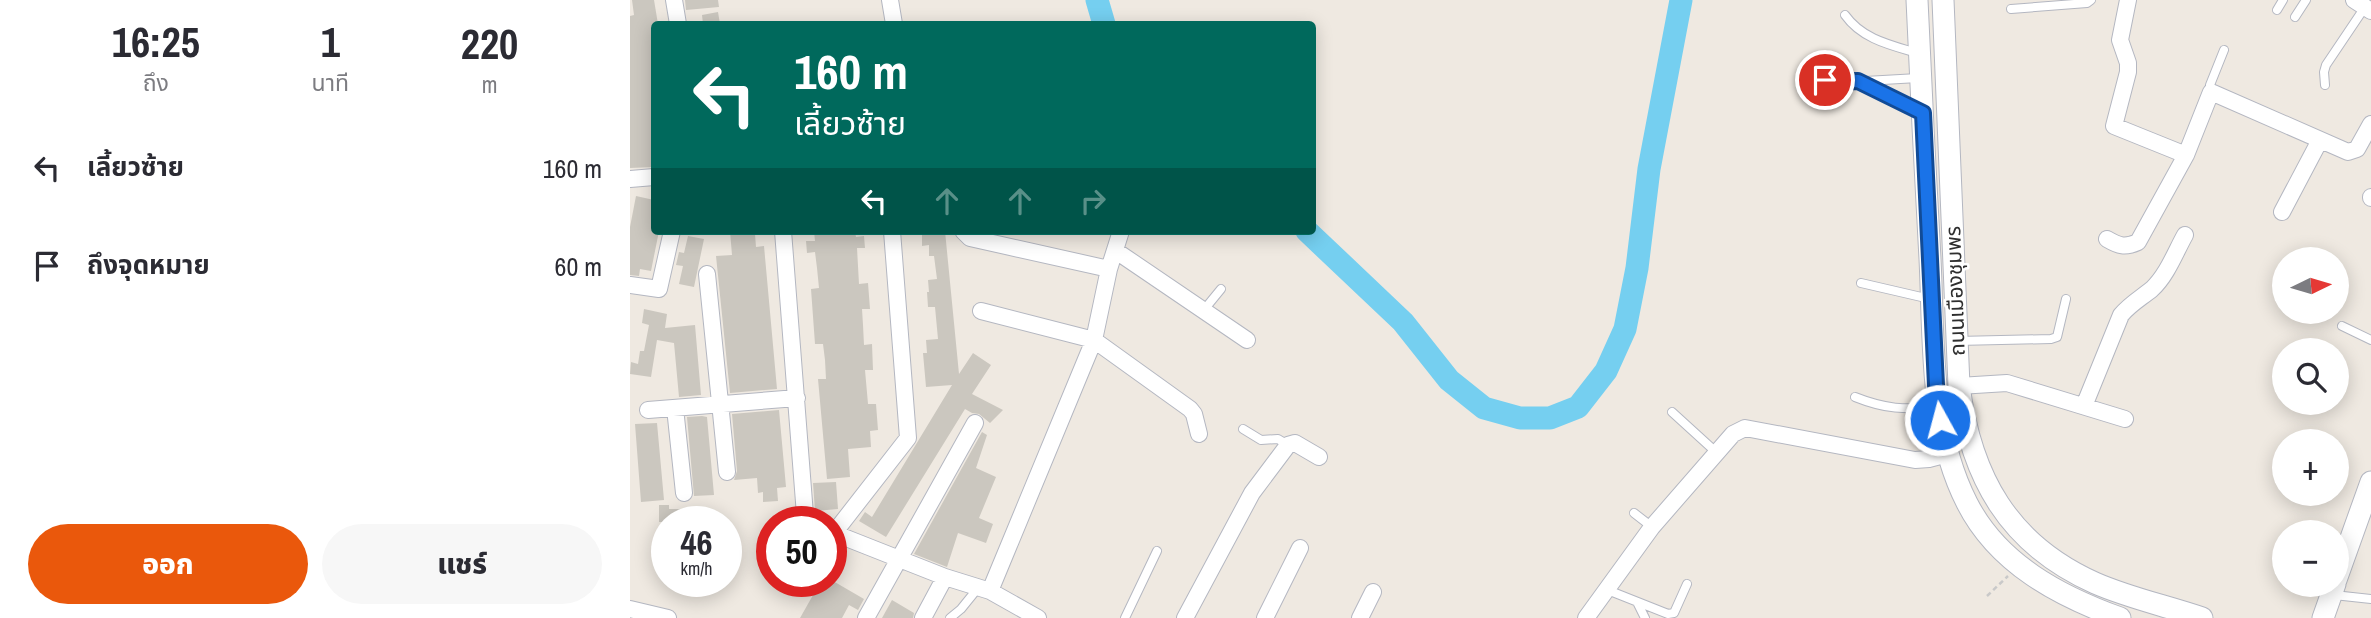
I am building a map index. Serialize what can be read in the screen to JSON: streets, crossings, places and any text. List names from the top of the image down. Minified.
{"streets":{"main road":["ถนนเมืองชุมพร"]},"north":"right","page":{"eta":["16:25","ถึง","1","นาที","220","m"],"turn":["160 m","เลี้ยวซ้าย"],"list":[{"name":"เลี้ยวซ้าย","value":"160 m"},{"name":"ถึงจุดหมาย","value":"60 m"}],"map_buttons":["+","−"],"speed":"46 km/h","limit":"50","buttons":["ออก","แชร์"]}}
